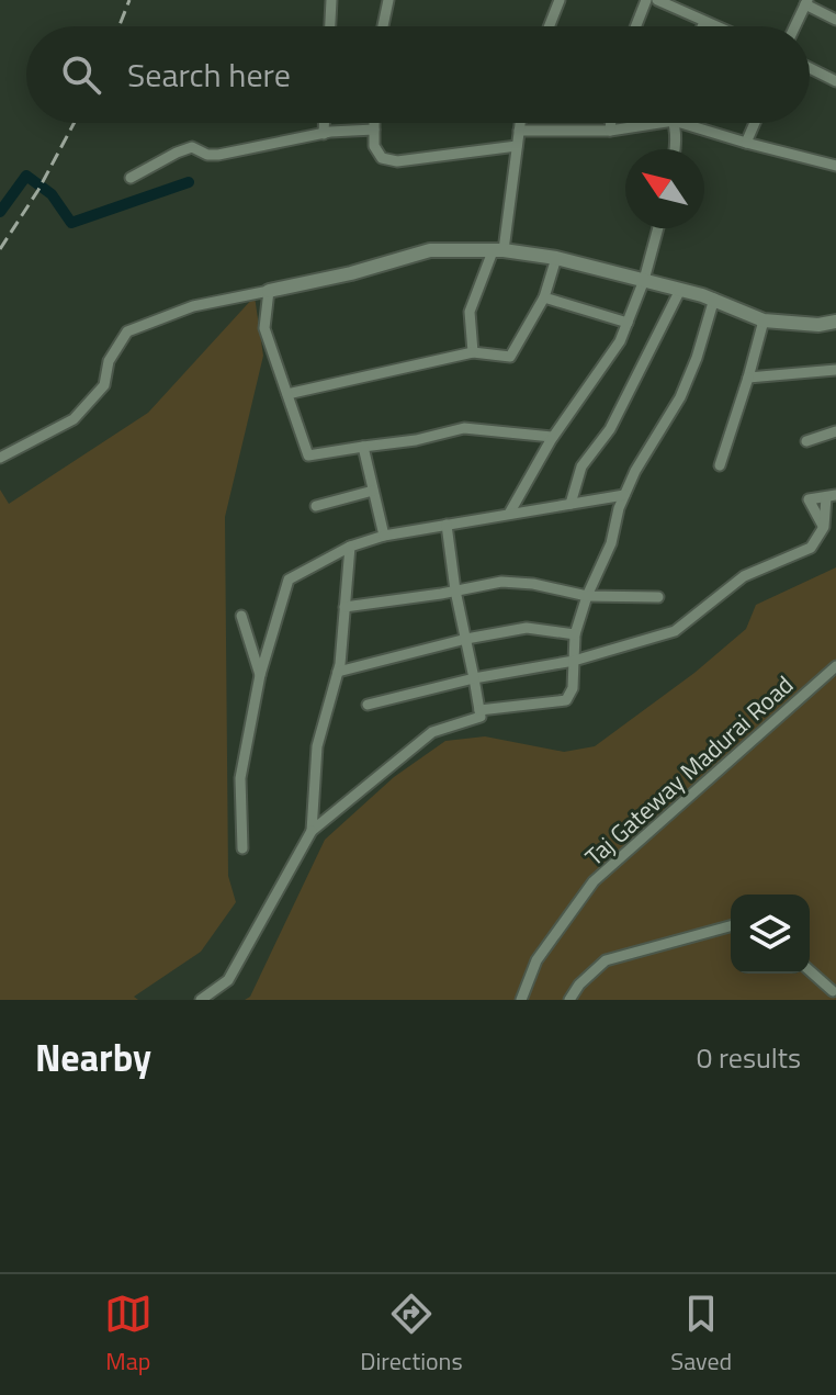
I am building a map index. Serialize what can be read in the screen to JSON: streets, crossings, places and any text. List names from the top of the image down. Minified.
{"streets":{"street":["Taj Gateway Madurai Road"]},"north":"top left","page":{"search":"Search here","heading":["Nearby","0 results"],"nav":["Map","Directions","Saved"]}}
